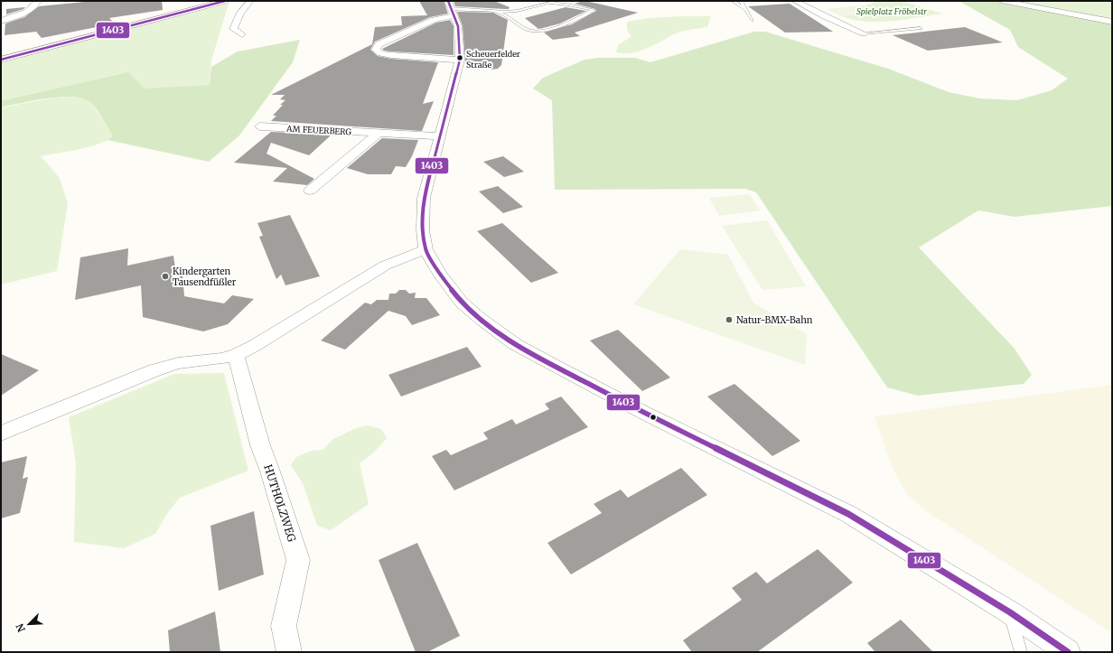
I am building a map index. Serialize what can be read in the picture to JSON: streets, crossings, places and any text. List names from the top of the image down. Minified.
{"streets":{"street":["AM FEUERBERG","HUTHOLZWEG"]},"parks":["Spielplatz Fröbelstr"],"places":["Scheuerfelder Straße","Kindergarten Tausendfüßler","Natur-BMX-Bahn"],"lines":["transit line 1403"],"north":"bottom left"}
